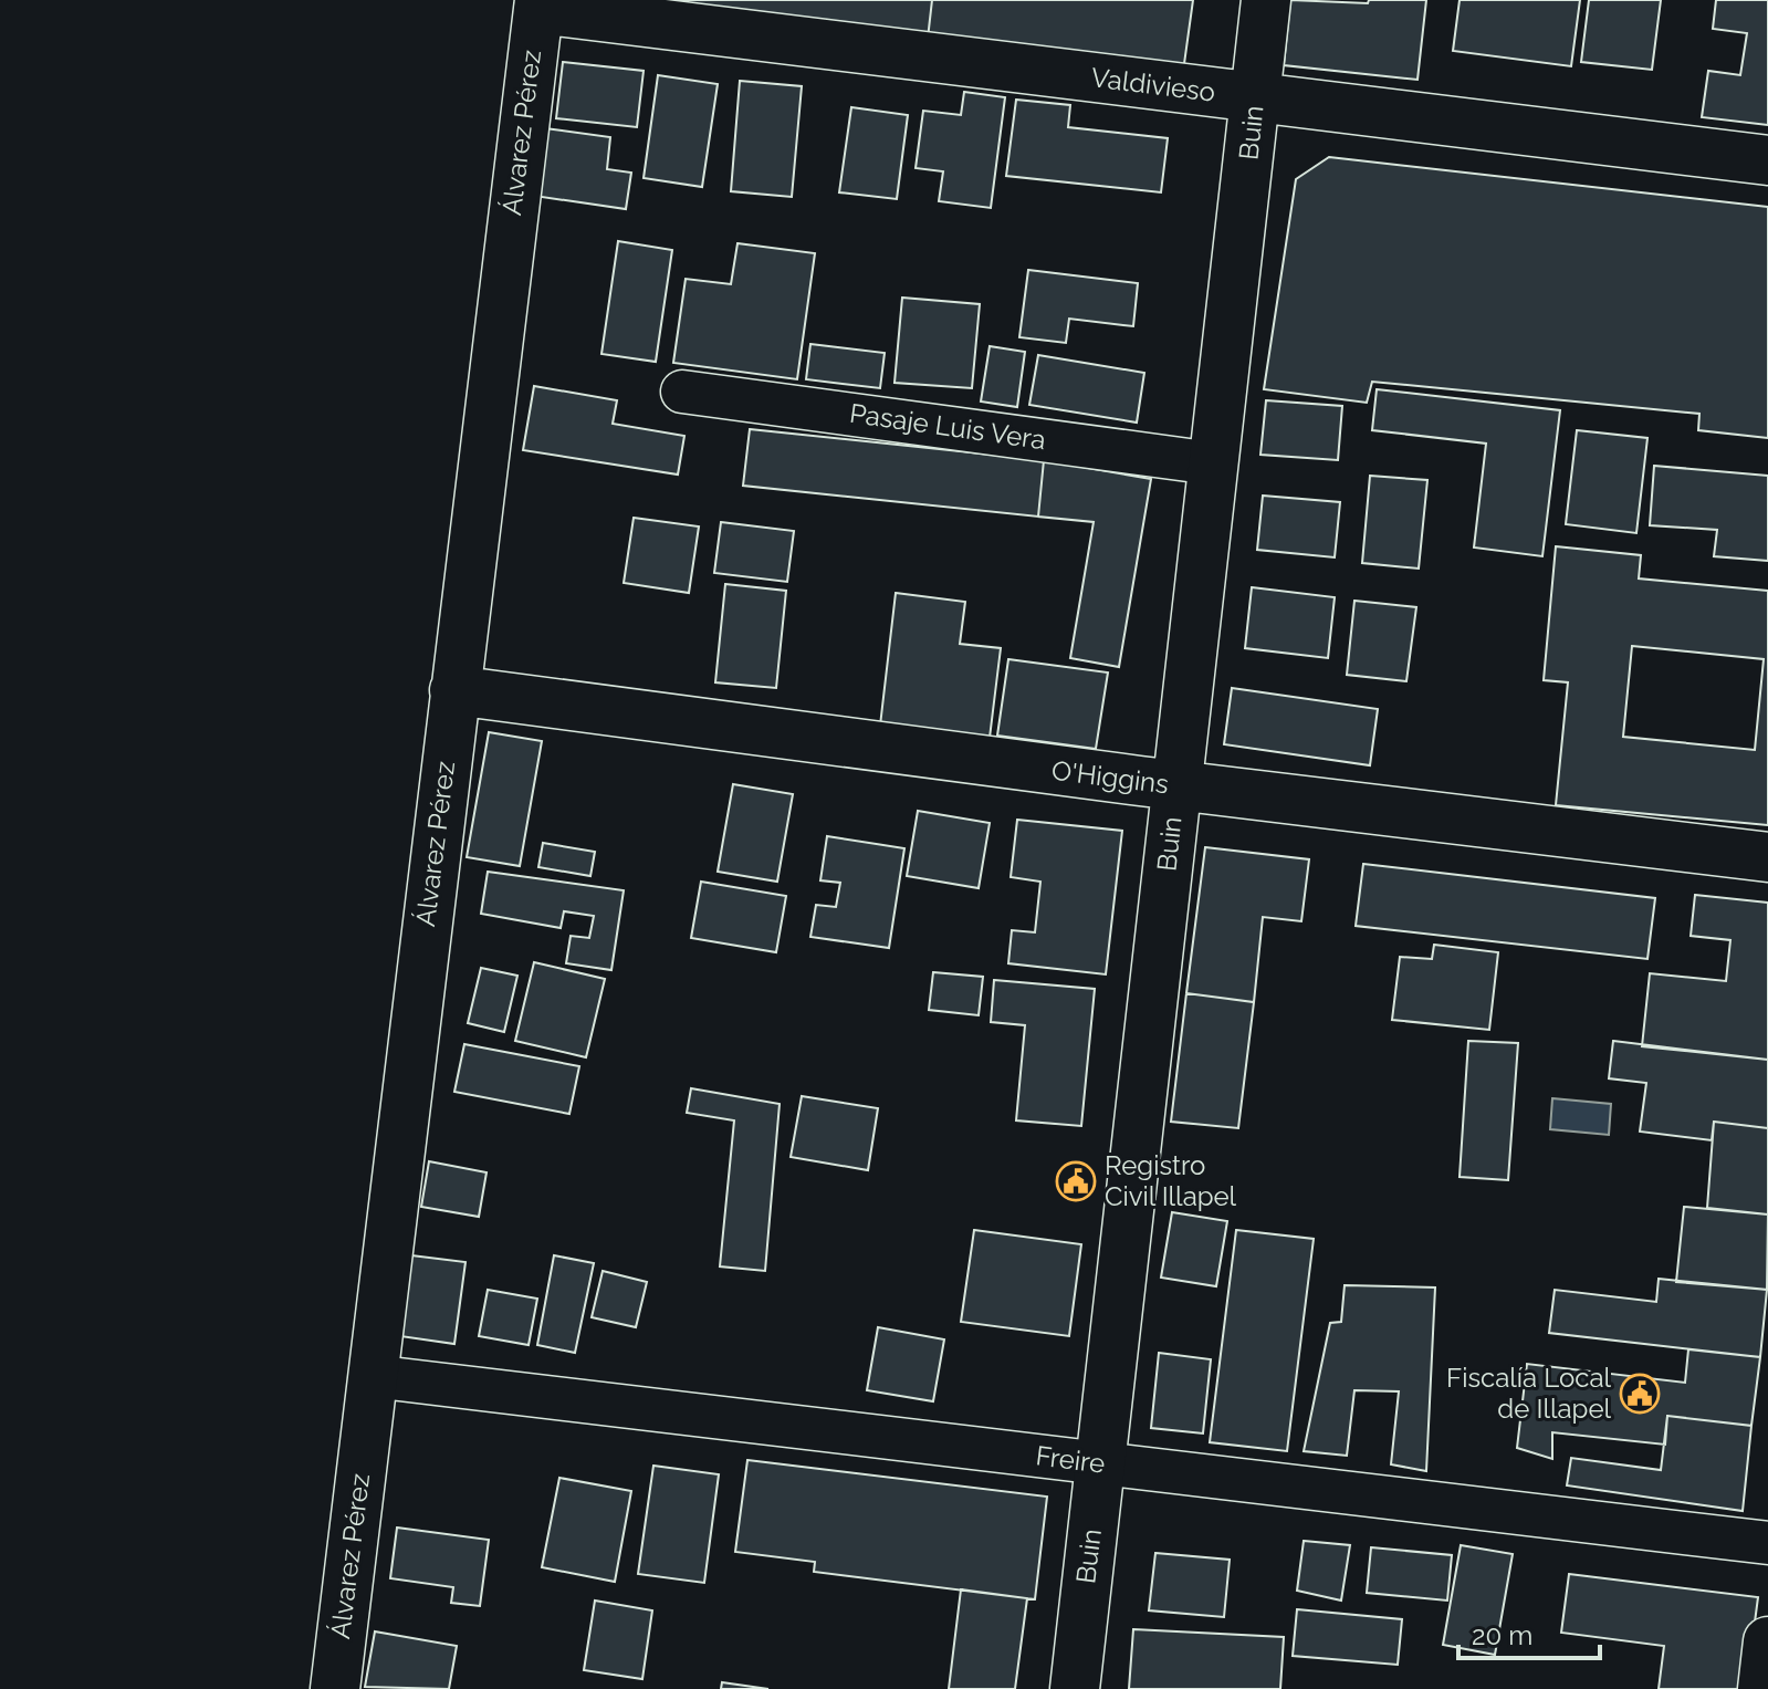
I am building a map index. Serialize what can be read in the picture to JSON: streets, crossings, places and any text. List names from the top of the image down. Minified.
{"streets":{"street":["Valdivieso","Álvarez Pérez","Buin","Pasaje Luis Vera","O'Higgins","Freire"]},"crossings":[["Valdivieso","Álvarez Pérez"],["Valdivieso","Buin"],["Álvarez Pérez","O'Higgins"],["Álvarez Pérez","Freire"],["Buin","Pasaje Luis Vera"],["Buin","O'Higgins"],["Buin","Freire"]],"places":{"public building":["Registro Civil Illapel","Fiscalía Local de Illapel"]},"scale_bar":"20 m"}
